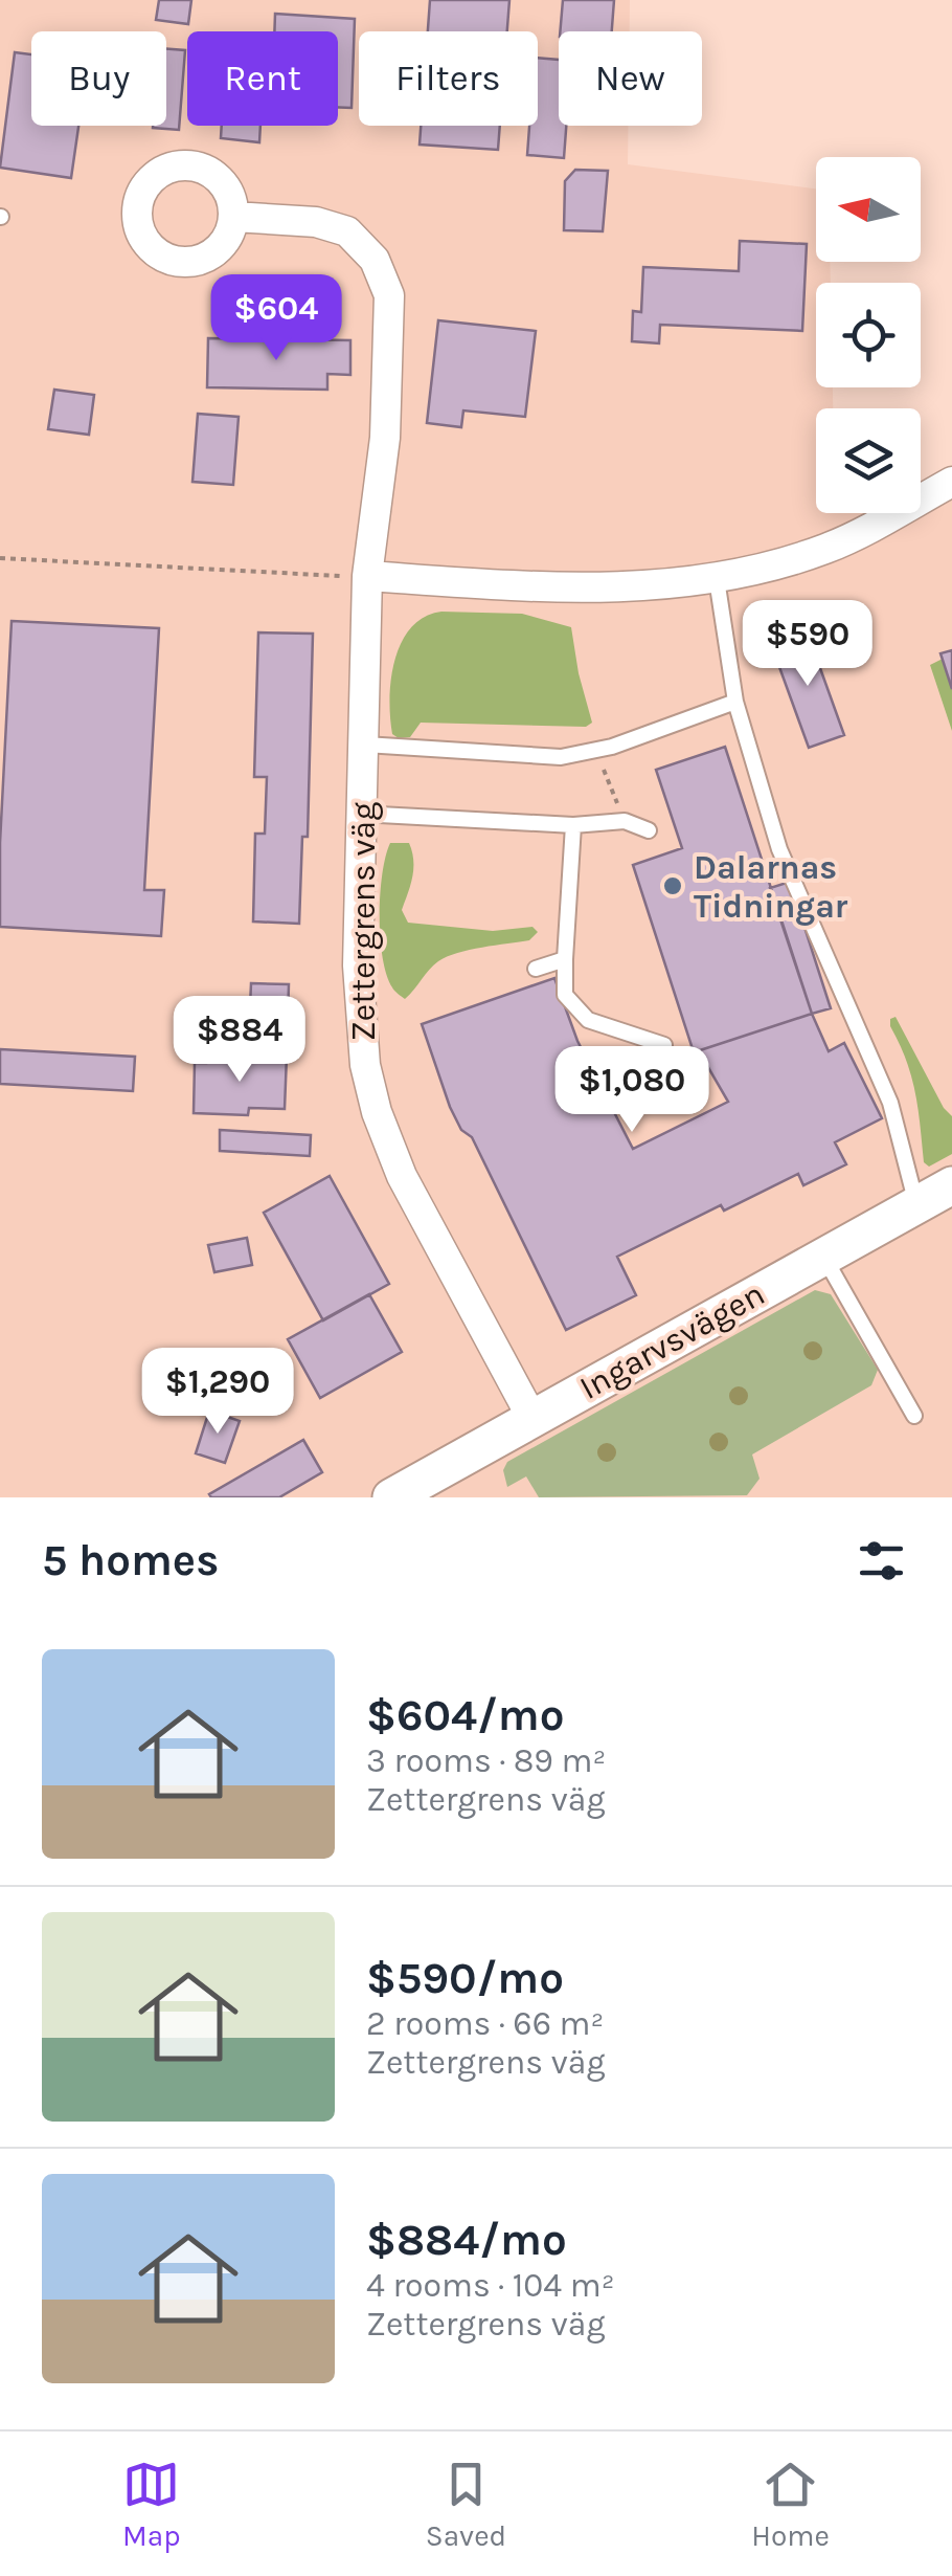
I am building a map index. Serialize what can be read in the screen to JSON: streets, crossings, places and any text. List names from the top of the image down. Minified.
{"streets":{"street":["Zettergrens väg","Ingarvsvägen"]},"crossings":[["Zettergrens väg","Ingarvsvägen"]],"places":["Dalarnas Tidningar"],"north":"left","page":{"chip":["Buy","Rent","Filters","New"],"price":["$604","$590","$884","$1,080","$1,290"],"heading":"5 homes","list":[{"name":"$604/mo","note":"3 rooms · 89 m² · Zettergrens väg"},{"name":"$590/mo","note":"2 rooms · 66 m² · Zettergrens väg"},{"name":"$884/mo","note":"4 rooms · 104 m² · Zettergrens väg"}],"tabs":["Map","Saved","Home"]}}
